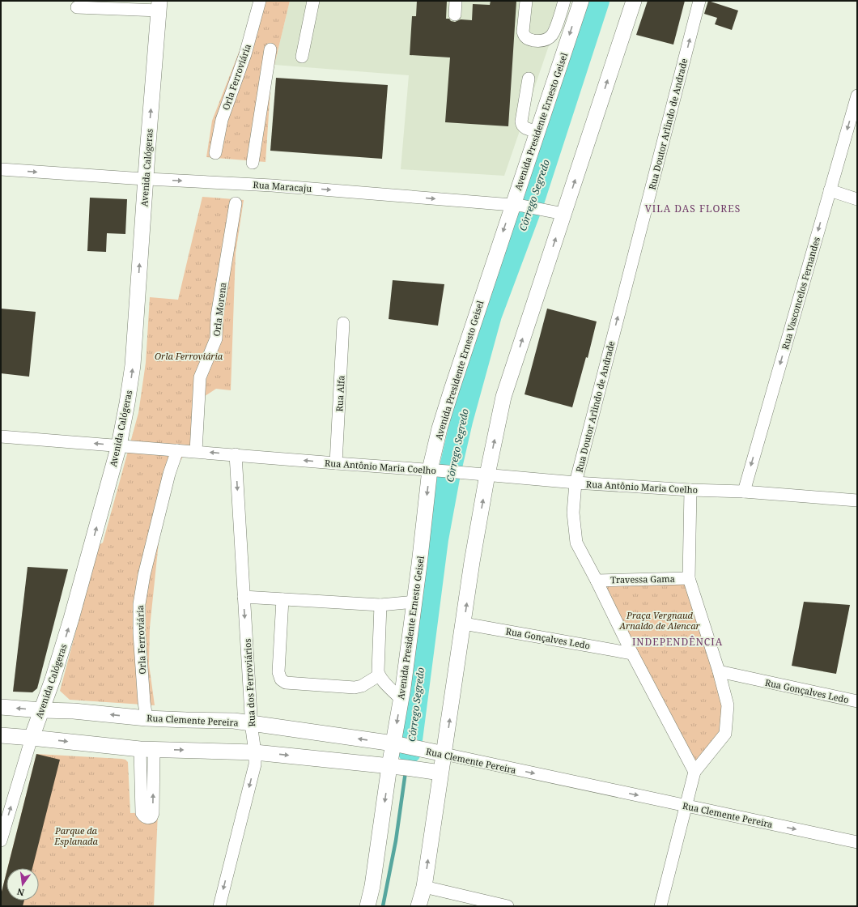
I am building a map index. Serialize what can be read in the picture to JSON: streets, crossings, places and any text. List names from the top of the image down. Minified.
{"streets":{"main road":["Avenida Presidente Ernesto Geisel","Avenida Calógeras","Rua Clemente Pereira"],"street":["Orla Ferroviária","Rua Doutor Arlindo de Andrade","Rua Maracaju","Rua Vasconcelos Fernandes","Orla Morena","Rua Alfa","Rua Antônio Maria Coelho","Travessa Gama","Rua Gonçalves Ledo","Rua dos Ferroviários"]},"crossings":[["Orla Ferroviária","Rua Antônio Maria Coelho"],["Orla Ferroviária","Rua Clemente Pereira"],["Avenida Presidente Ernesto Geisel","Rua Maracaju"],["Avenida Presidente Ernesto Geisel","Rua Antônio Maria Coelho"],["Avenida Presidente Ernesto Geisel","Rua Clemente Pereira"],["Rua Doutor Arlindo de Andrade","Rua Antônio Maria Coelho"],["Rua Doutor Arlindo de Andrade","Travessa Gama"],["Rua Doutor Arlindo de Andrade","Rua Gonçalves Ledo"],["Avenida Calógeras","Rua Maracaju"],["Avenida Calógeras","Rua Antônio Maria Coelho"],["Avenida Calógeras","Rua Clemente Pereira"],["Rua Vasconcelos Fernandes","Rua Antônio Maria Coelho"],["Orla Morena","Rua Antônio Maria Coelho"],["Rua Alfa","Rua Antônio Maria Coelho"],["Rua Antônio Maria Coelho","Rua dos Ferroviários"],["Rua dos Ferroviários","Rua Clemente Pereira"]],"one_way":["Rua Doutor Arlindo de Andrade","Avenida Calógeras","Rua Maracaju","Rua Vasconcelos Fernandes","Rua dos Ferroviários"],"districts":["VILA DAS FLORES","INDEPENDÊNCIA"],"water":["Córrego Segredo"],"parks":["Orla Ferroviária","Praça Vergnaud Arnaldo de Alencar","Parque da Esplanada"],"north":"bottom"}
